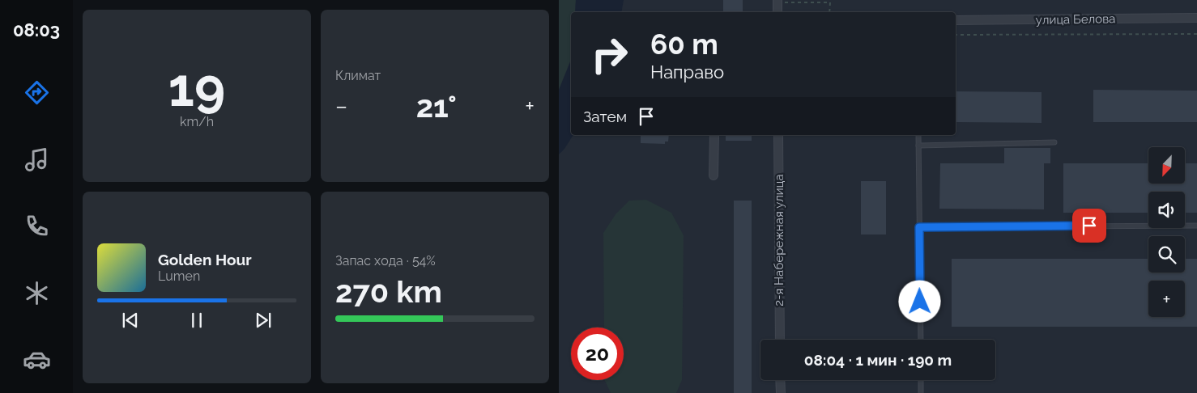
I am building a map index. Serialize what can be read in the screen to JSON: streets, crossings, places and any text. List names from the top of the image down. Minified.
{"streets":{"street":["улица Белова","2-я Набережная улица"]},"north":"bottom left","page":{"tabs":"08:03","tile":[["19","km/h"],"Климат",["Запас хода · 54%","270 km"]],"turn":["60 m","Направо"],"heat":["−","21°","+"],"then":"Затем","map_buttons":"+","song":["Golden Hour","Lumen"],"limit":"20","trip":"08:04 · 1 мин · 190 m"}}
